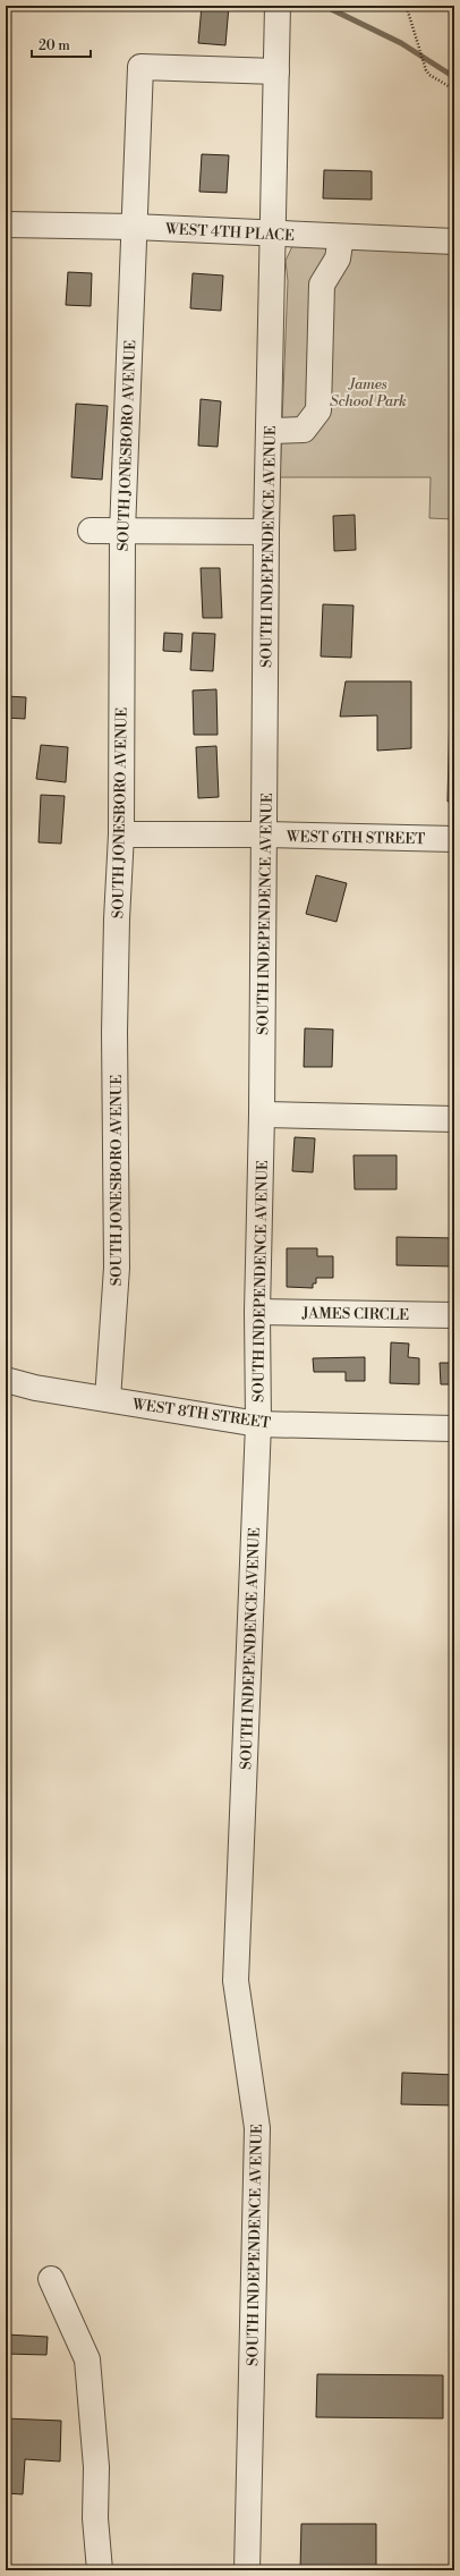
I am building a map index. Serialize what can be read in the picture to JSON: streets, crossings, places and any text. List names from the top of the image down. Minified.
{"streets":{"street":["WEST 4TH PLACE","SOUTH JONESBORO AVENUE","SOUTH INDEPENDENCE AVENUE","WEST 6TH STREET","JAMES CIRCLE","WEST 8TH STREET"]},"crossings":[["WEST 4TH PLACE","SOUTH JONESBORO AVENUE"],["WEST 4TH PLACE","SOUTH INDEPENDENCE AVENUE"],["SOUTH JONESBORO AVENUE","WEST 6TH STREET"],["SOUTH JONESBORO AVENUE","WEST 8TH STREET"],["SOUTH INDEPENDENCE AVENUE","WEST 6TH STREET"],["SOUTH INDEPENDENCE AVENUE","JAMES CIRCLE"],["SOUTH INDEPENDENCE AVENUE","WEST 8TH STREET"]],"parks":["James School Park"],"scale_bar":"20 m"}
